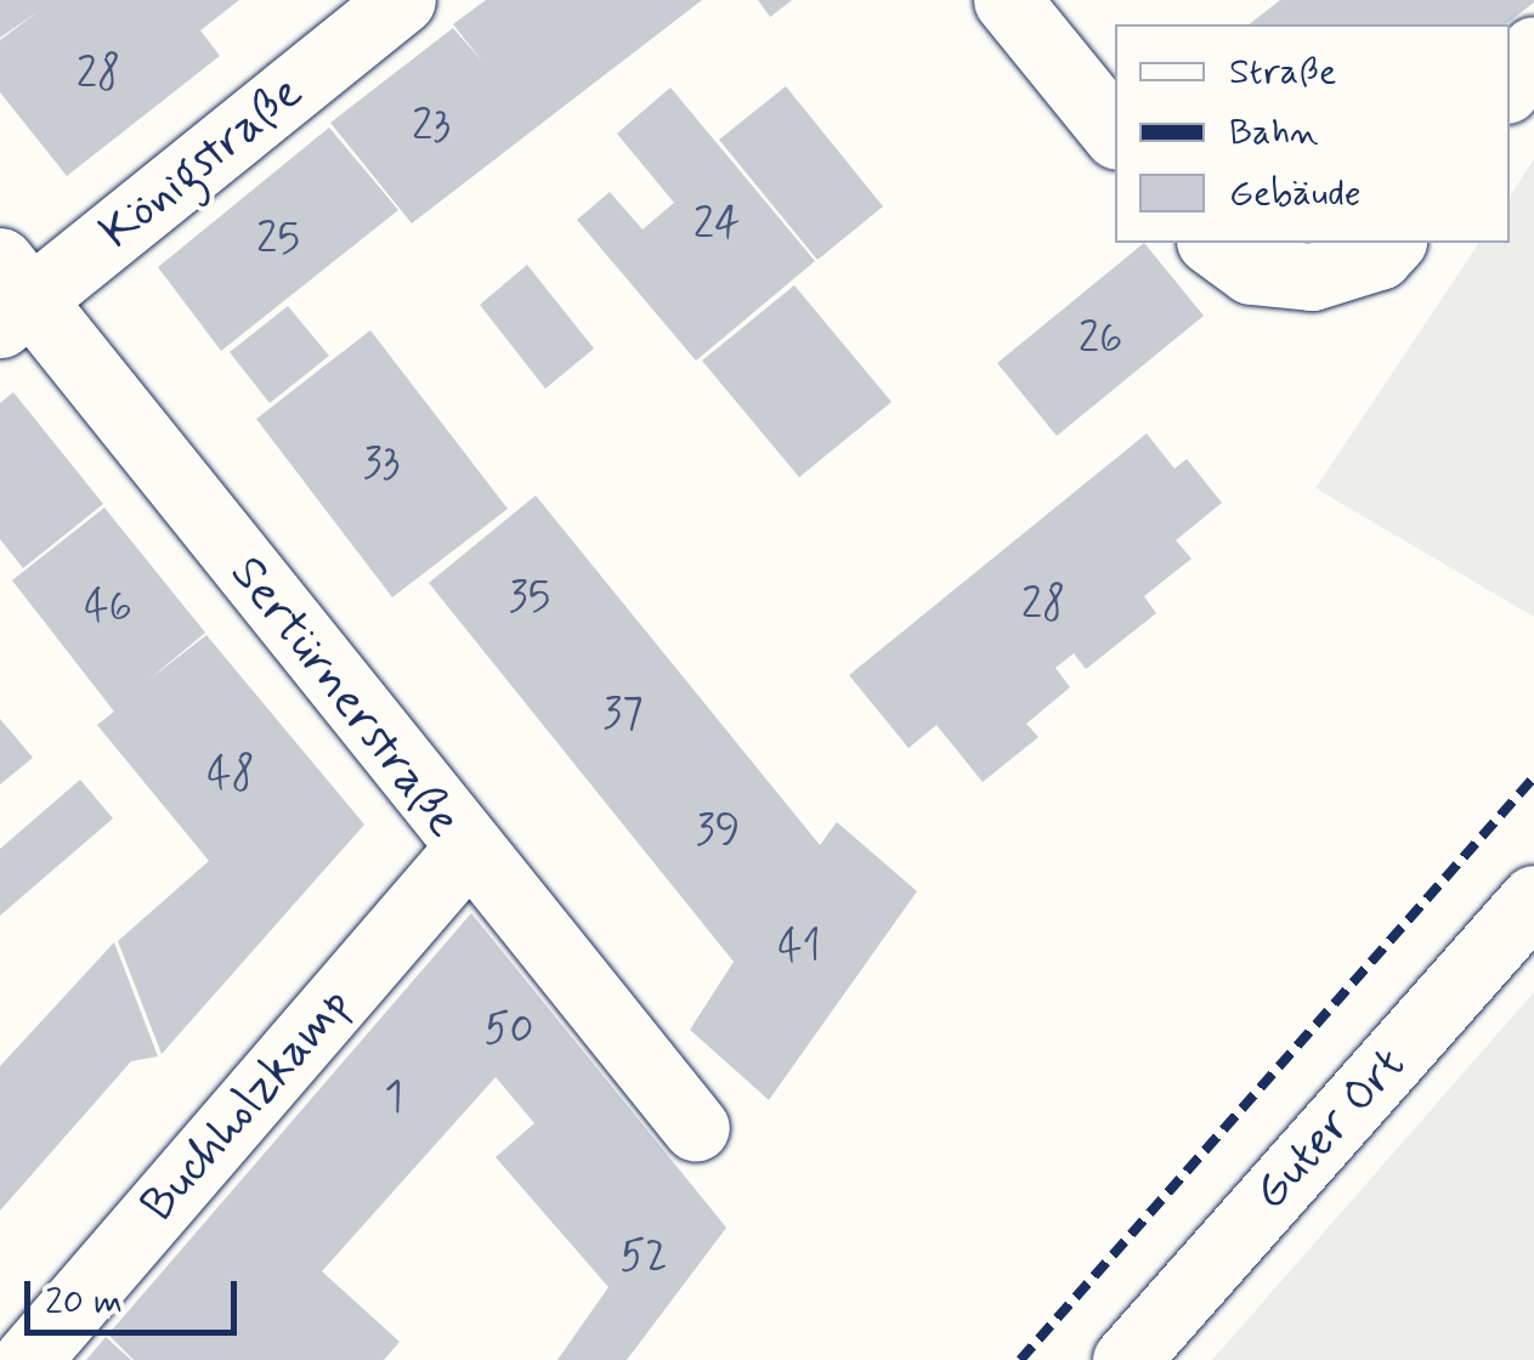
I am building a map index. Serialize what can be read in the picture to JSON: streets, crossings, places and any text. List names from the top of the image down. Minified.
{"streets":{"street":["Königstraße","Sertürnerstraße","Buchholzkamp","Guter Ort"]},"crossings":[["Königstraße","Sertürnerstraße"],["Sertürnerstraße","Buchholzkamp"]],"house_numbers":["28","23","24","25","26","33","35","28","46","37","48","39","41","50","1","52"],"legend":["Straße","Bahn","Gebäude"],"scale_bar":"20 m"}
